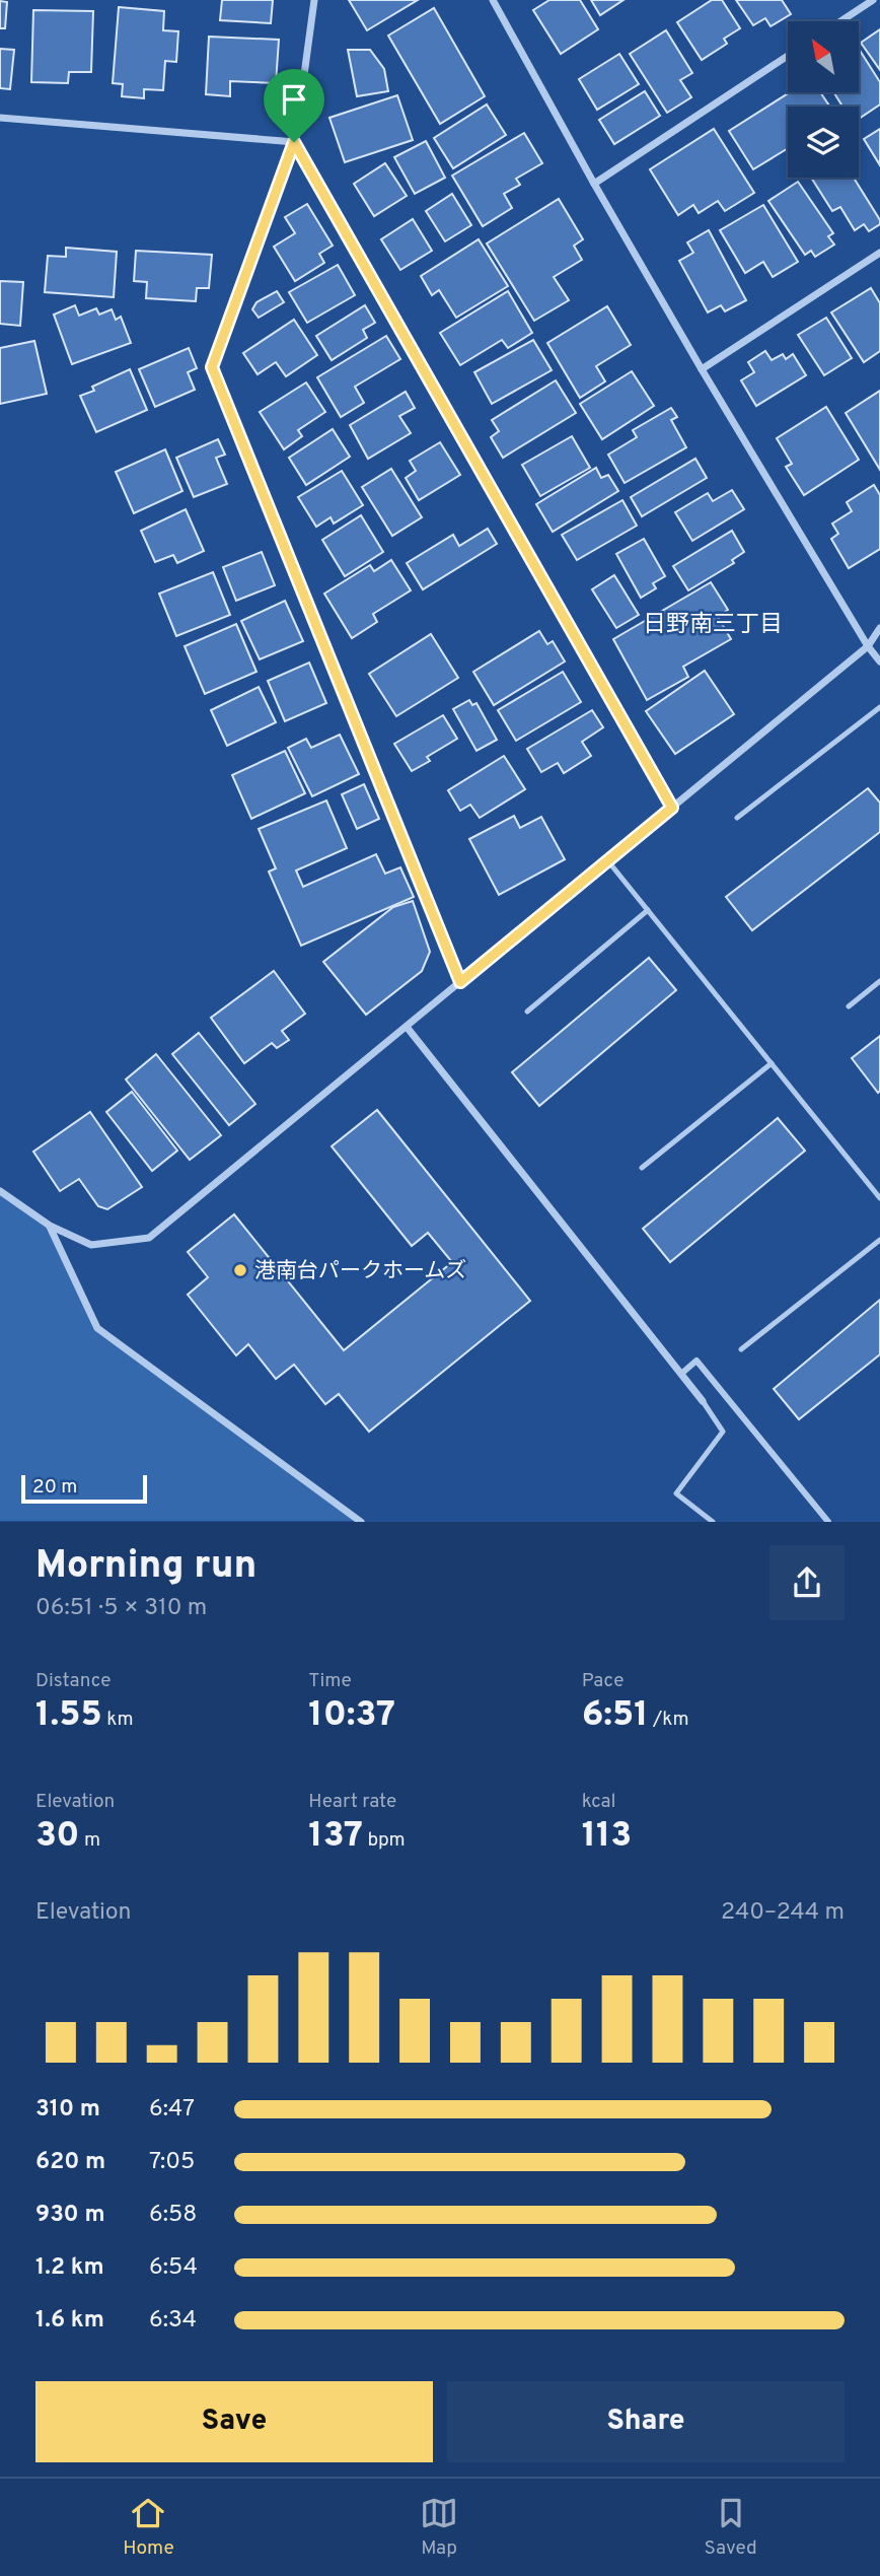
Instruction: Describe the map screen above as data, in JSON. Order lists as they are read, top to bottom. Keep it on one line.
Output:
{"districts":["日野南三丁目"],"places":["港南台パークホームズ"],"scale_bar":"20 m","north":"top left","page":{"scale":"20 m","heading":["Morning run","06:51 · 5 × 310 m"],"stats":[["Distance","1.55 km"],["Time","10:37"],["Pace","6:51 /km"],["Elevation","30 m"],["Heart rate","137 bpm"],["kcal","113"]],"chart":["Elevation","240–244 m"],"list":[{"name":"310 m","note":"6:47"},{"name":"620 m","note":"7:05"},{"name":"930 m","note":"6:58"},{"name":"1.2 km","note":"6:54"},{"name":"1.6 km","note":"6:34"}],"buttons":["Save","Share"],"tabs":["Home","Map","Saved"]}}
